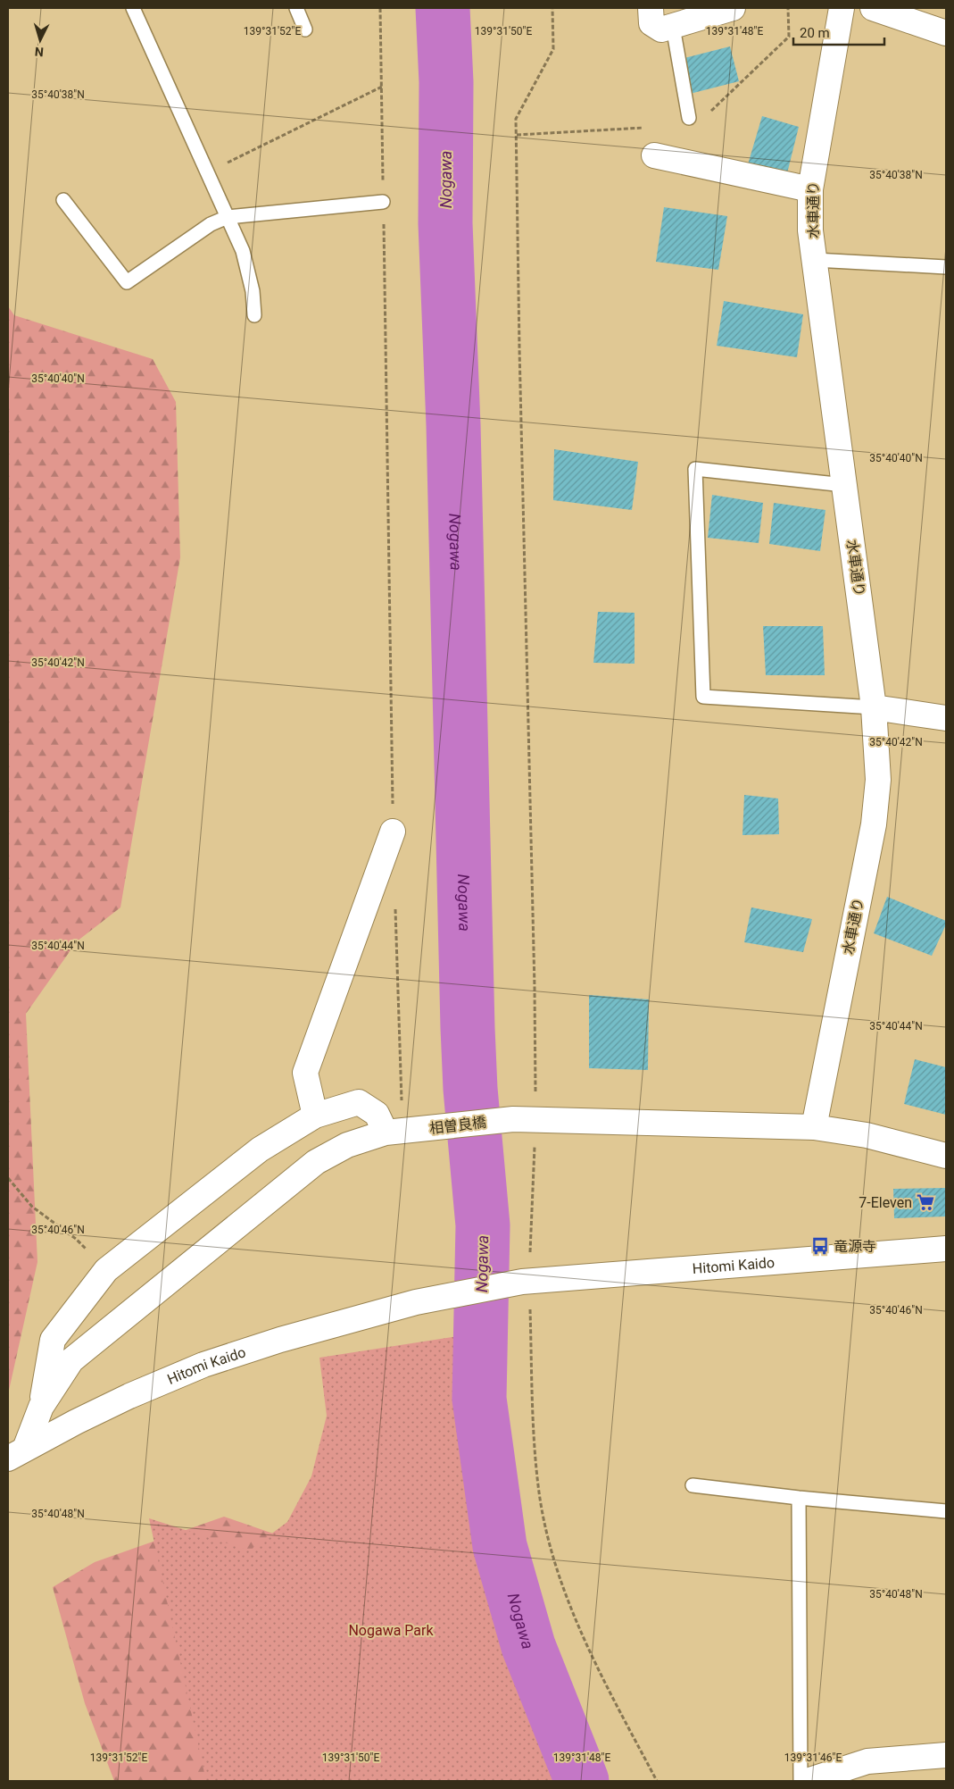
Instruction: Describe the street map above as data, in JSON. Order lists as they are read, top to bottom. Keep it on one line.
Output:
{"streets":{"street":["水車通り","相曽良橋","Hitomi Kaido"]},"crossings":[["水車通り","相曽良橋"]],"water":["Nogawa"],"parks":["Nogawa Park"],"places":{"supermarket":["7-Eleven"],"bus stop":["竜源寺"]},"scale_bar":"20 m","north":"bottom","coordinates":["139°31'52\"E","139°31'50\"E","139°31'48\"E","35°40'38\"N","35°40'40\"N","35°40'42\"N","35°40'44\"N","35°40'46\"N","35°40'48\"N","139°31'46\"E"]}
